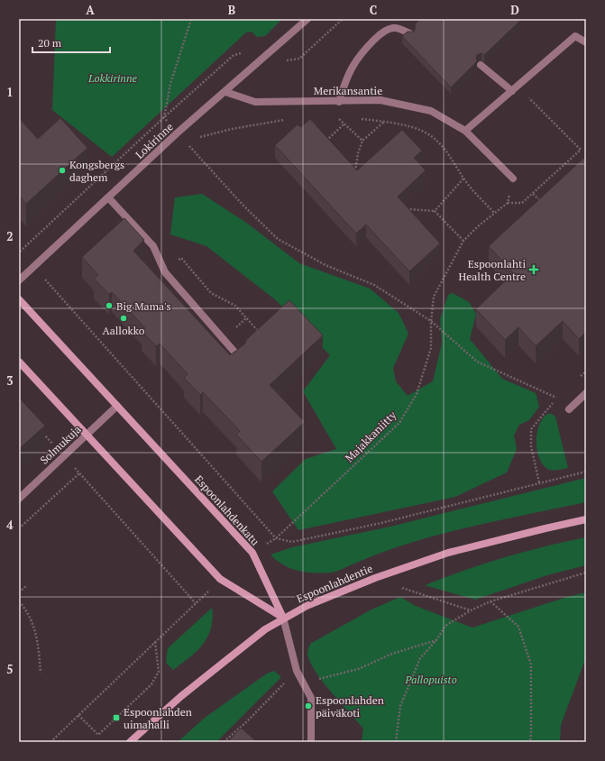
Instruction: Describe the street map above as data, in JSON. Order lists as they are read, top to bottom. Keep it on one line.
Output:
{"streets":{"main road":["Espoonlahdenkatu","Espoonlahdentie"],"street":["Merikansantie","Lokirinne","Solmukuja"],"path":["Majakkaniitty"]},"crossings":[["Merikansantie","Lokirinne"],["Majakkaniitty","Espoonlahdenkatu"],["Solmukuja","Espoonlahdenkatu"],["Espoonlahdenkatu","Espoonlahdentie"]],"parks":["Lokkirinne","Pallopuisto"],"places":{"other":["Kongsbergs daghem","Big Mama's","Aallokko","Espoonlahden päiväkoti"],"health":["Espoonlahti Health Centre"],"transit":["Espoonlahden uimahalli"]},"scale_bar":"20 m","grid":{"columns":["A","B","C","D"],"rows":["1","2","3","4","5"]}}
